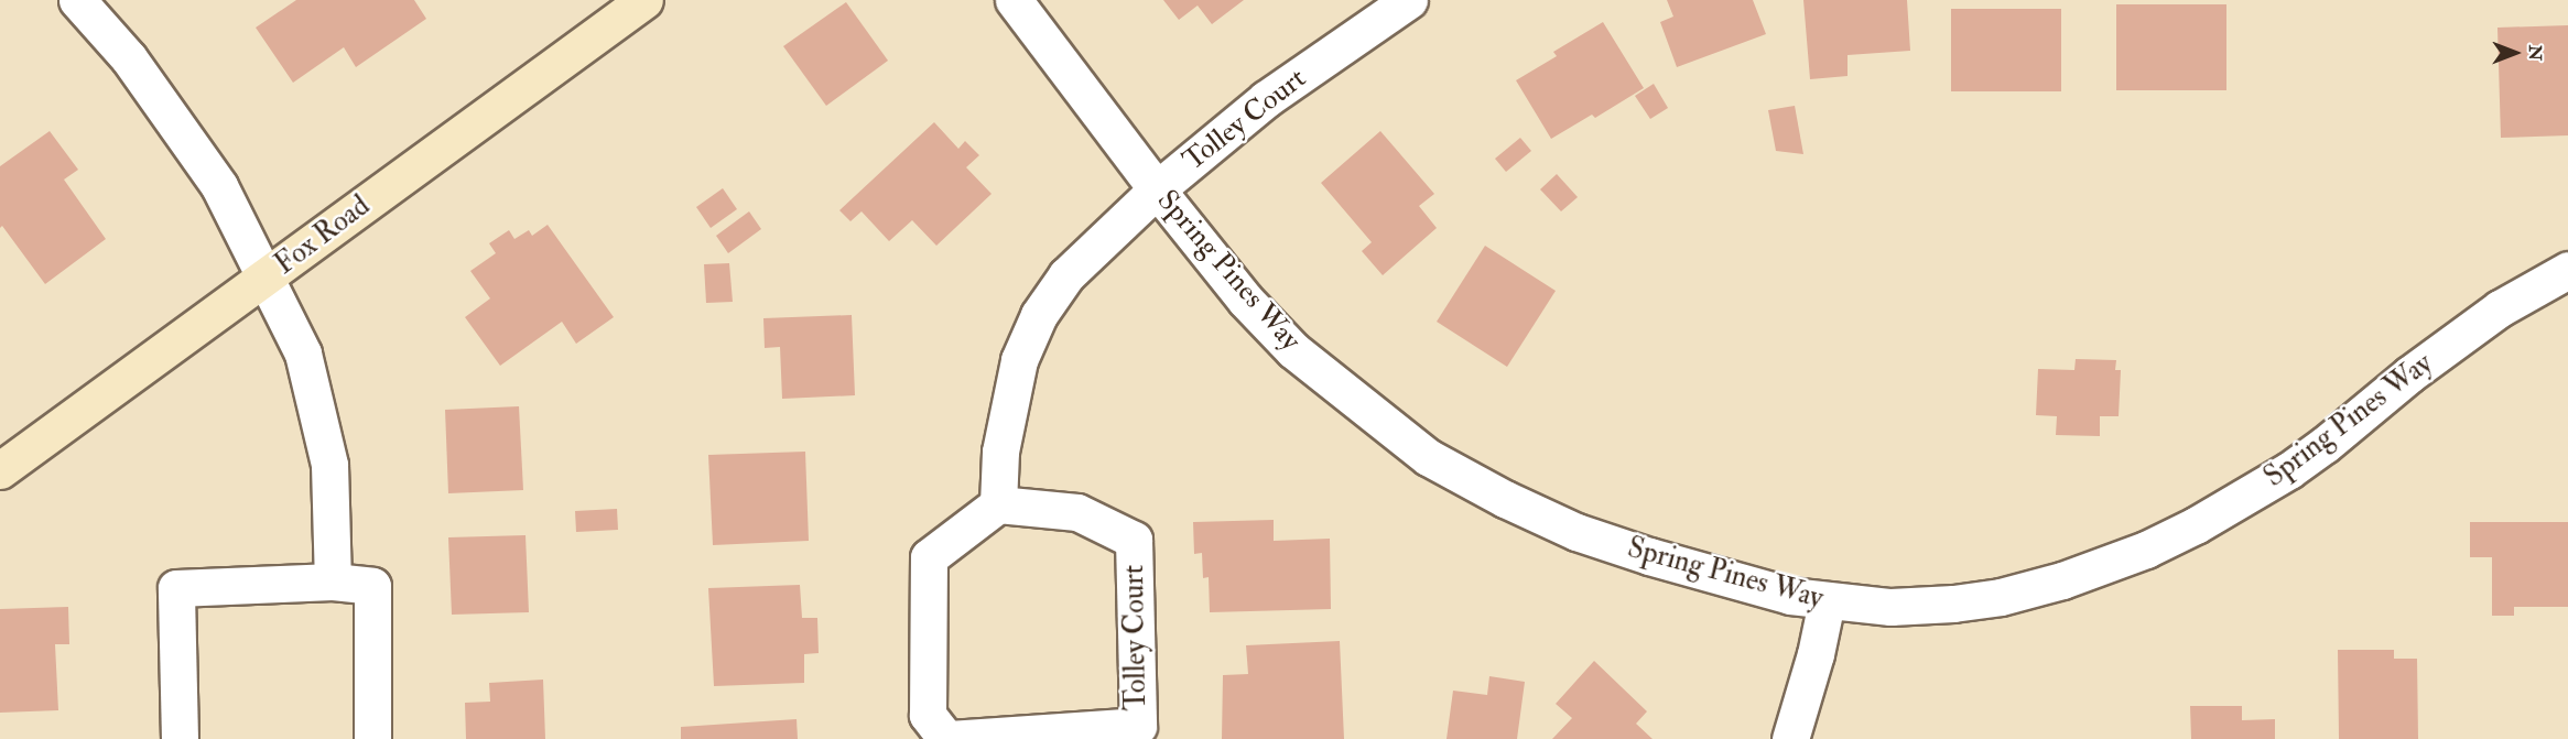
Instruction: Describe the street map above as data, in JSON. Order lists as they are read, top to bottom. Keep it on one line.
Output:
{"streets":{"street":["Tolley Court","Fox Road","Spring Pines Way"]},"crossings":[["Tolley Court","Spring Pines Way"]],"north":"right"}
